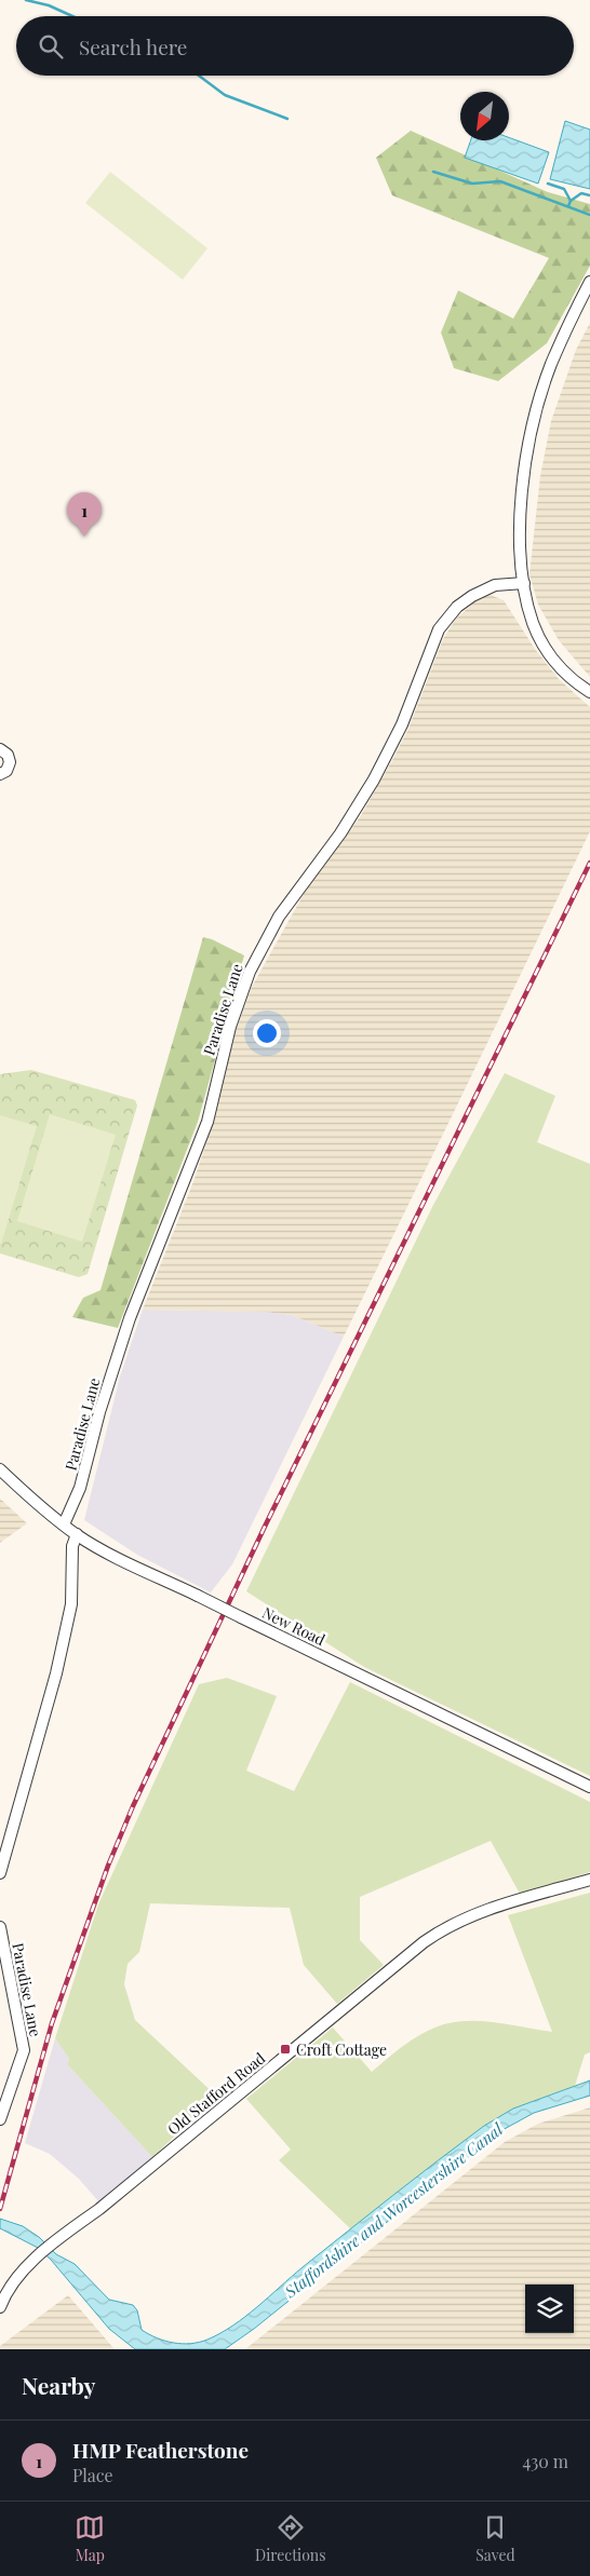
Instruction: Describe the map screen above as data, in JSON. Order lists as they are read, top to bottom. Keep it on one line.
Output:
{"streets":{"street":["Paradise Lane","New Road","Old Stafford Road"]},"crossings":[["Paradise Lane","New Road"]],"water":["Staffordshire and Worcestershire Canal"],"places":{"transit":["Croft Cottage"]},"north":"bottom left","page":{"search":"Search here","pins":"1","heading":"Nearby","list":[{"mark":"1","name":"HMP Featherstone","note":"Place","value":"430 m"}],"nav":["Map","Directions","Saved"]}}
